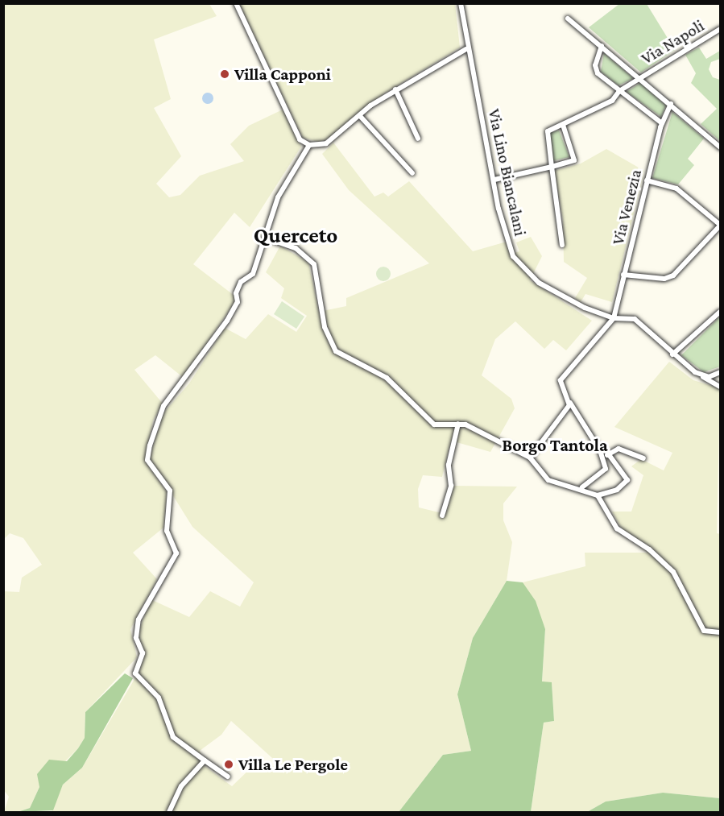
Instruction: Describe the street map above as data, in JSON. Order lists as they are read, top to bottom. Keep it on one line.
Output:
{"streets":{"street":["Via Napoli","Via Lino Biancalani","Via Venezia"]},"crossings":[["Via Lino Biancalani","Via Venezia"]],"districts":["Querceto","Borgo Tantola"],"places":["Villa Capponi","Villa Le Pergole"]}
